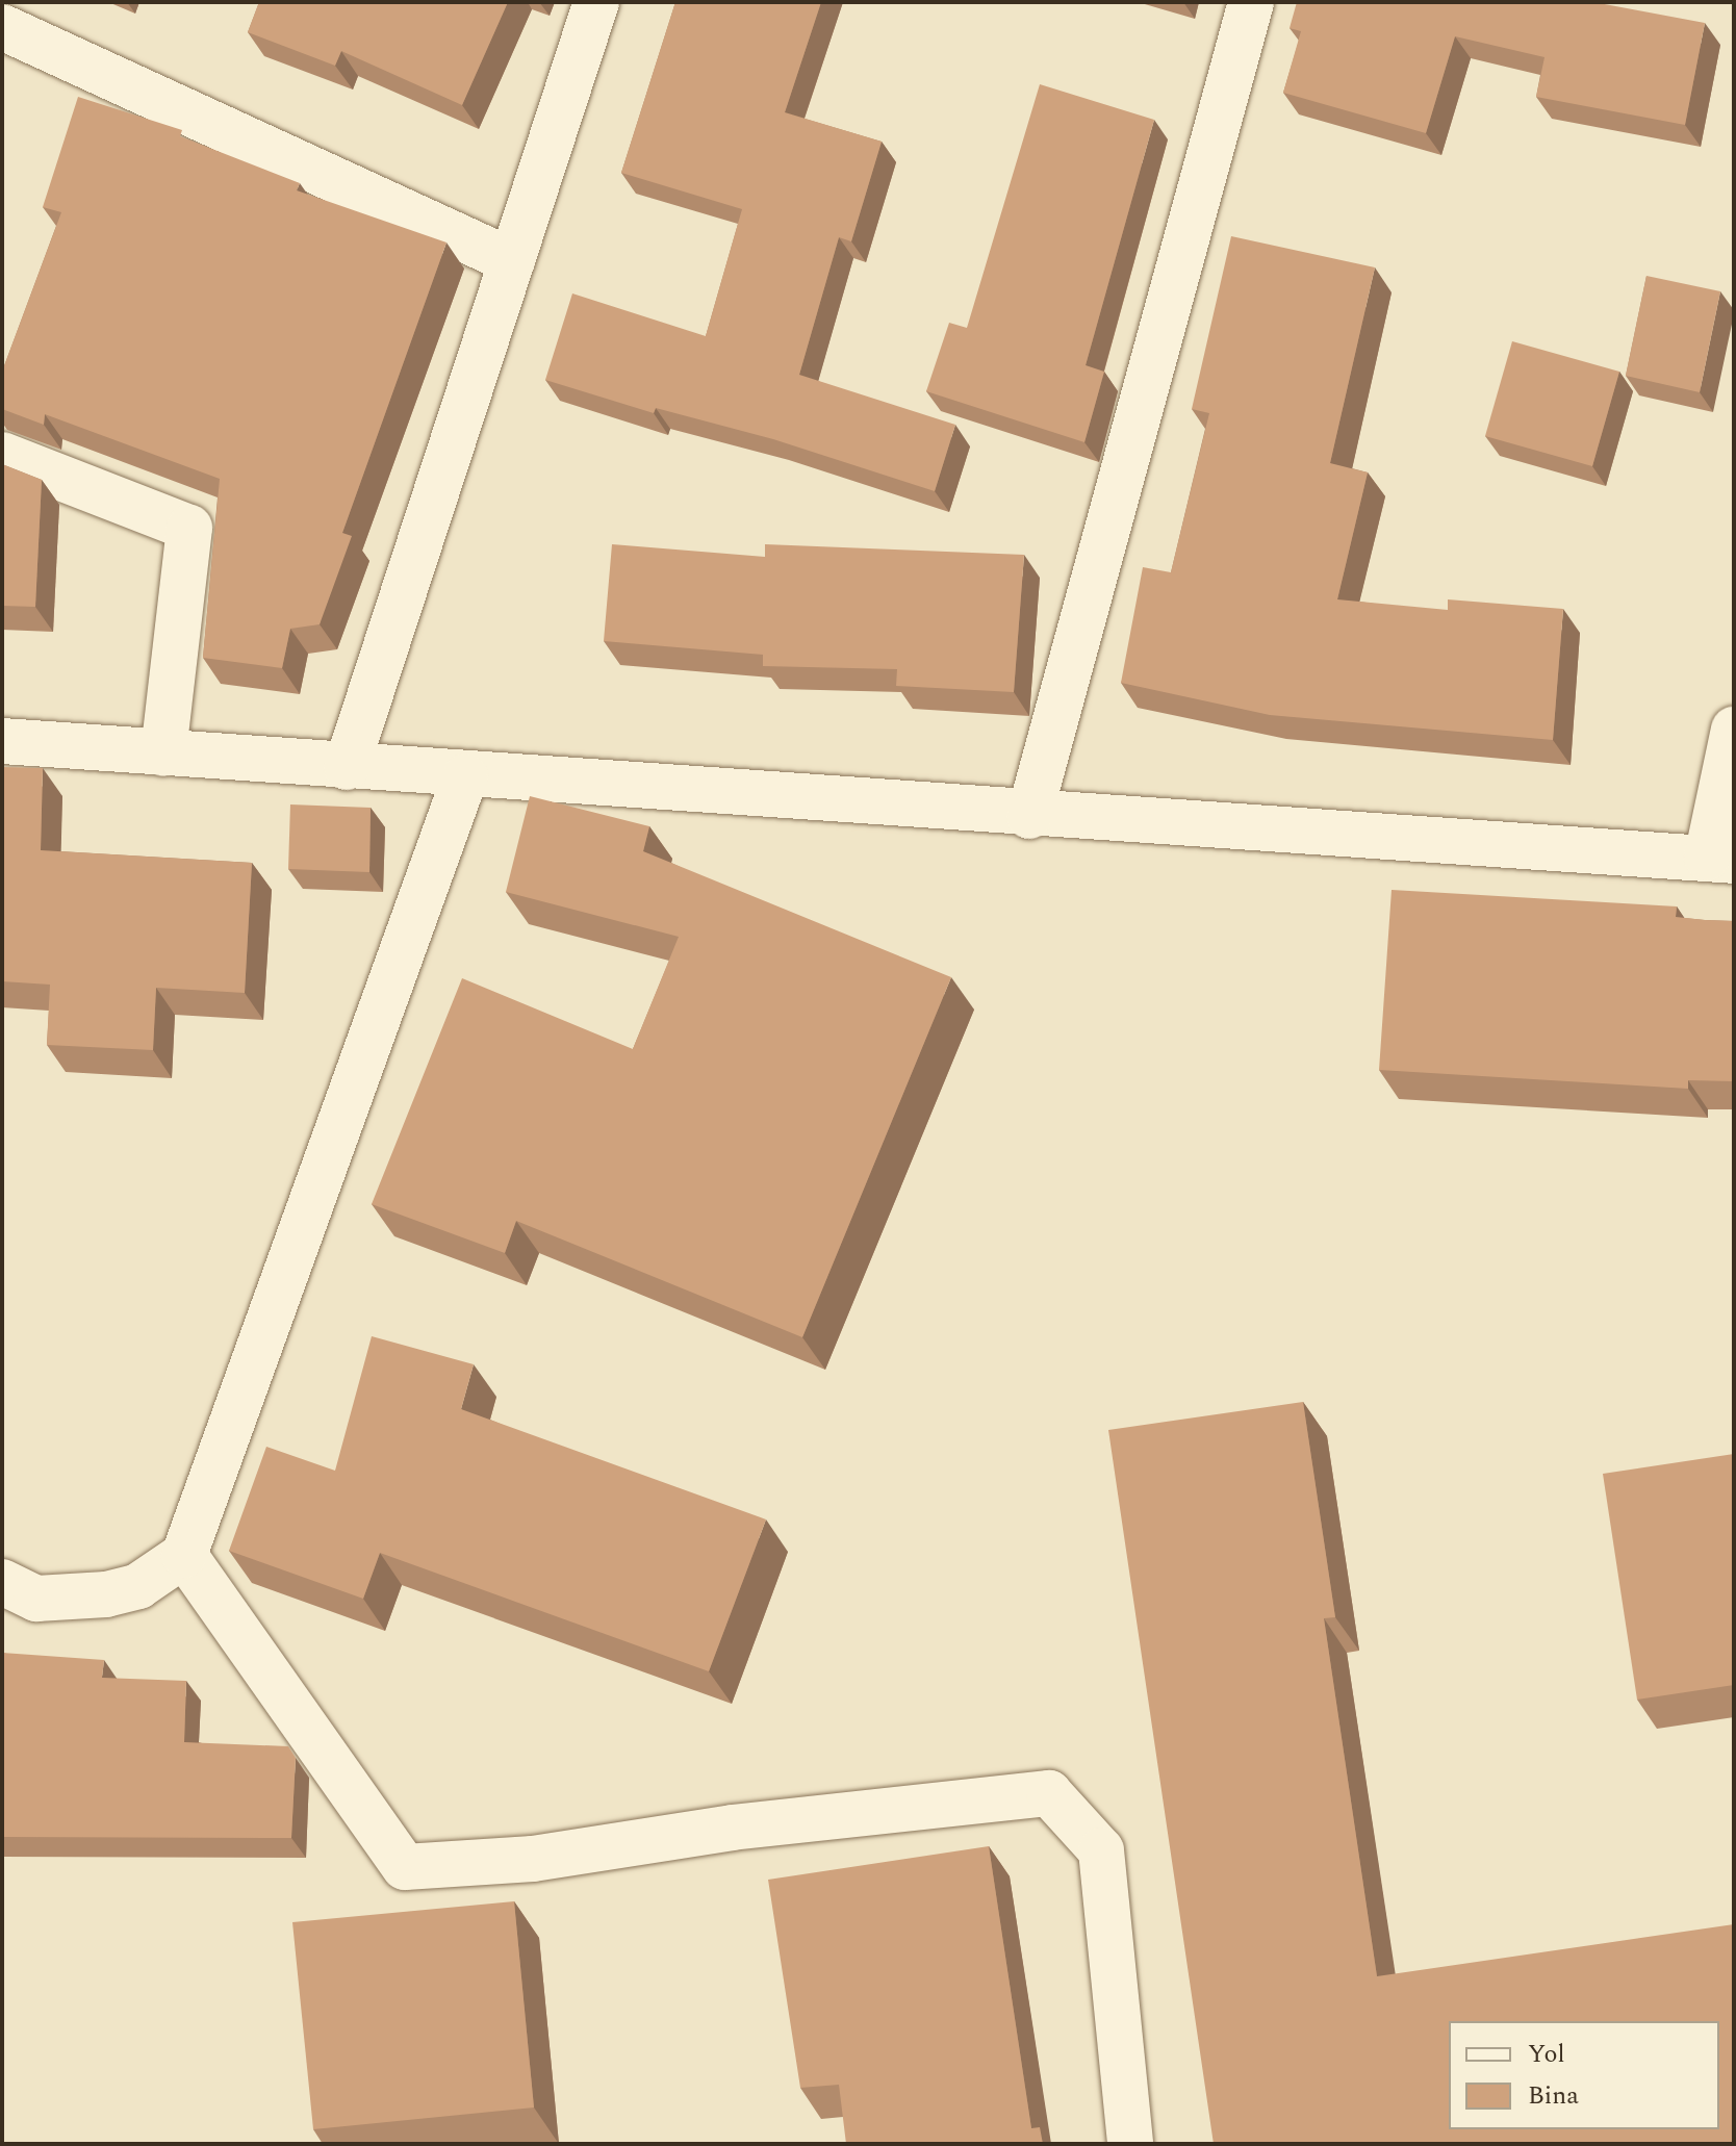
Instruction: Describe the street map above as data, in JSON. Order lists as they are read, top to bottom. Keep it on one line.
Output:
{"legend":["Yol","Bina"]}
